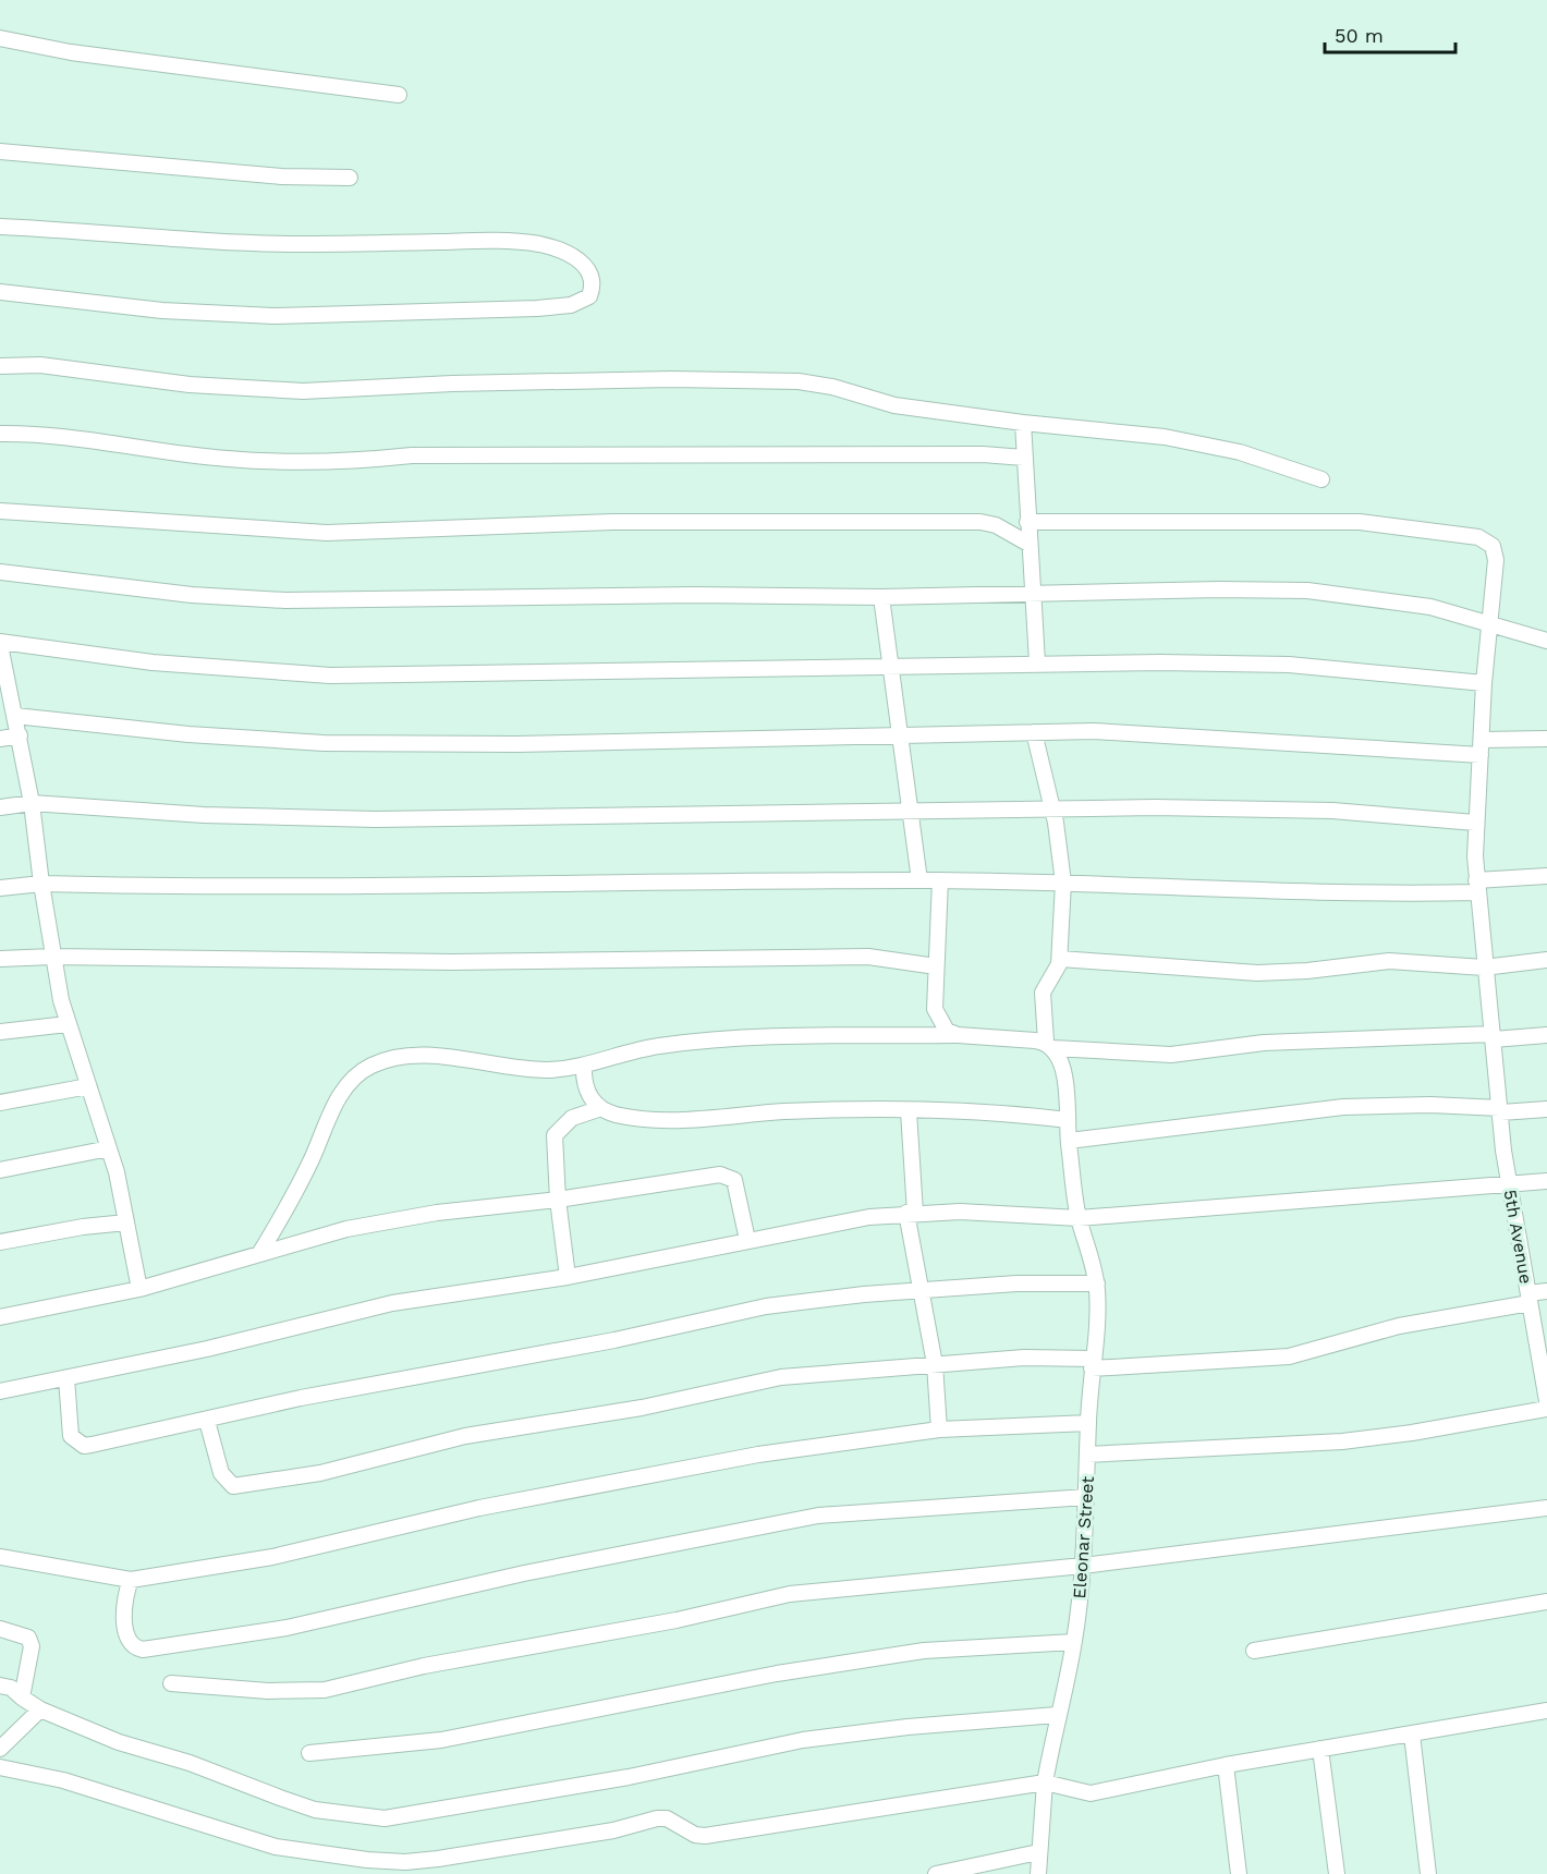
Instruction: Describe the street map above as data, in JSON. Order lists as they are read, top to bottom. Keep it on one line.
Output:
{"streets":{"street":["5th Avenue","Eleonar Street"]},"scale_bar":"50 m"}
